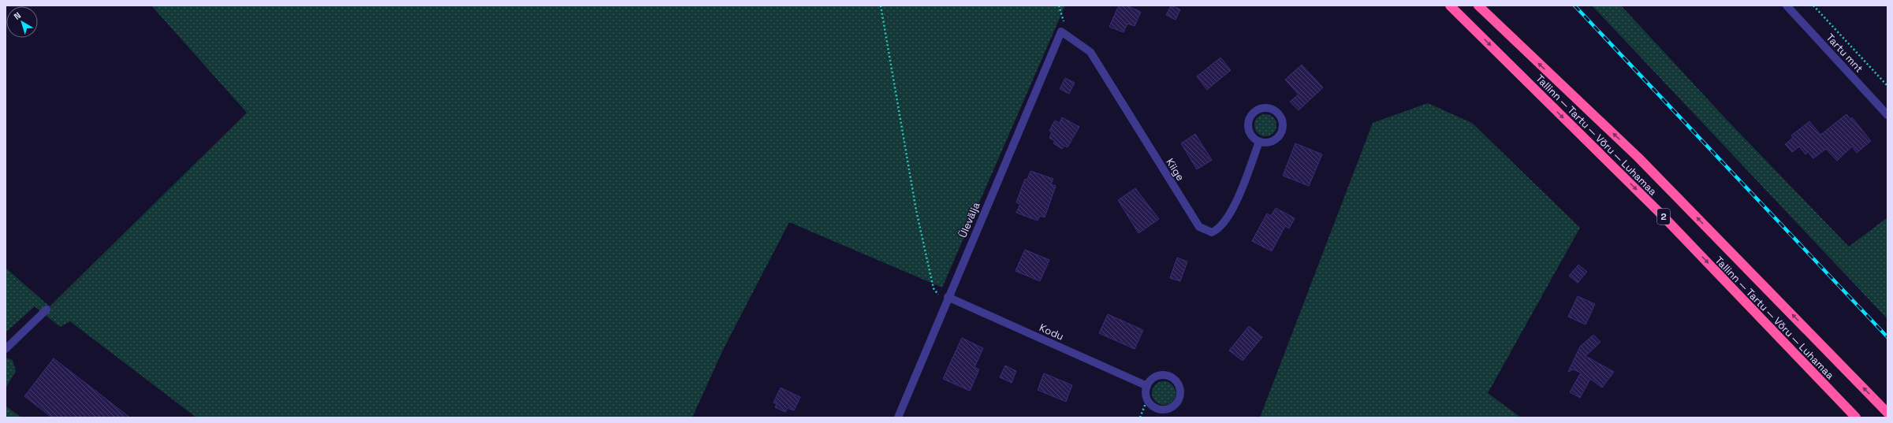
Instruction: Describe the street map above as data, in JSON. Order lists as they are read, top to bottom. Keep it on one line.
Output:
{"streets":{"highway":["Tallinn — Tartu — Võru — Luhamaa","2"],"street":["Tartu mnt","Kiige","Ülevälja","Kodu"]},"crossings":[["Kiige","Ülevälja"],["Ülevälja","Kodu"]],"north":"top left"}
